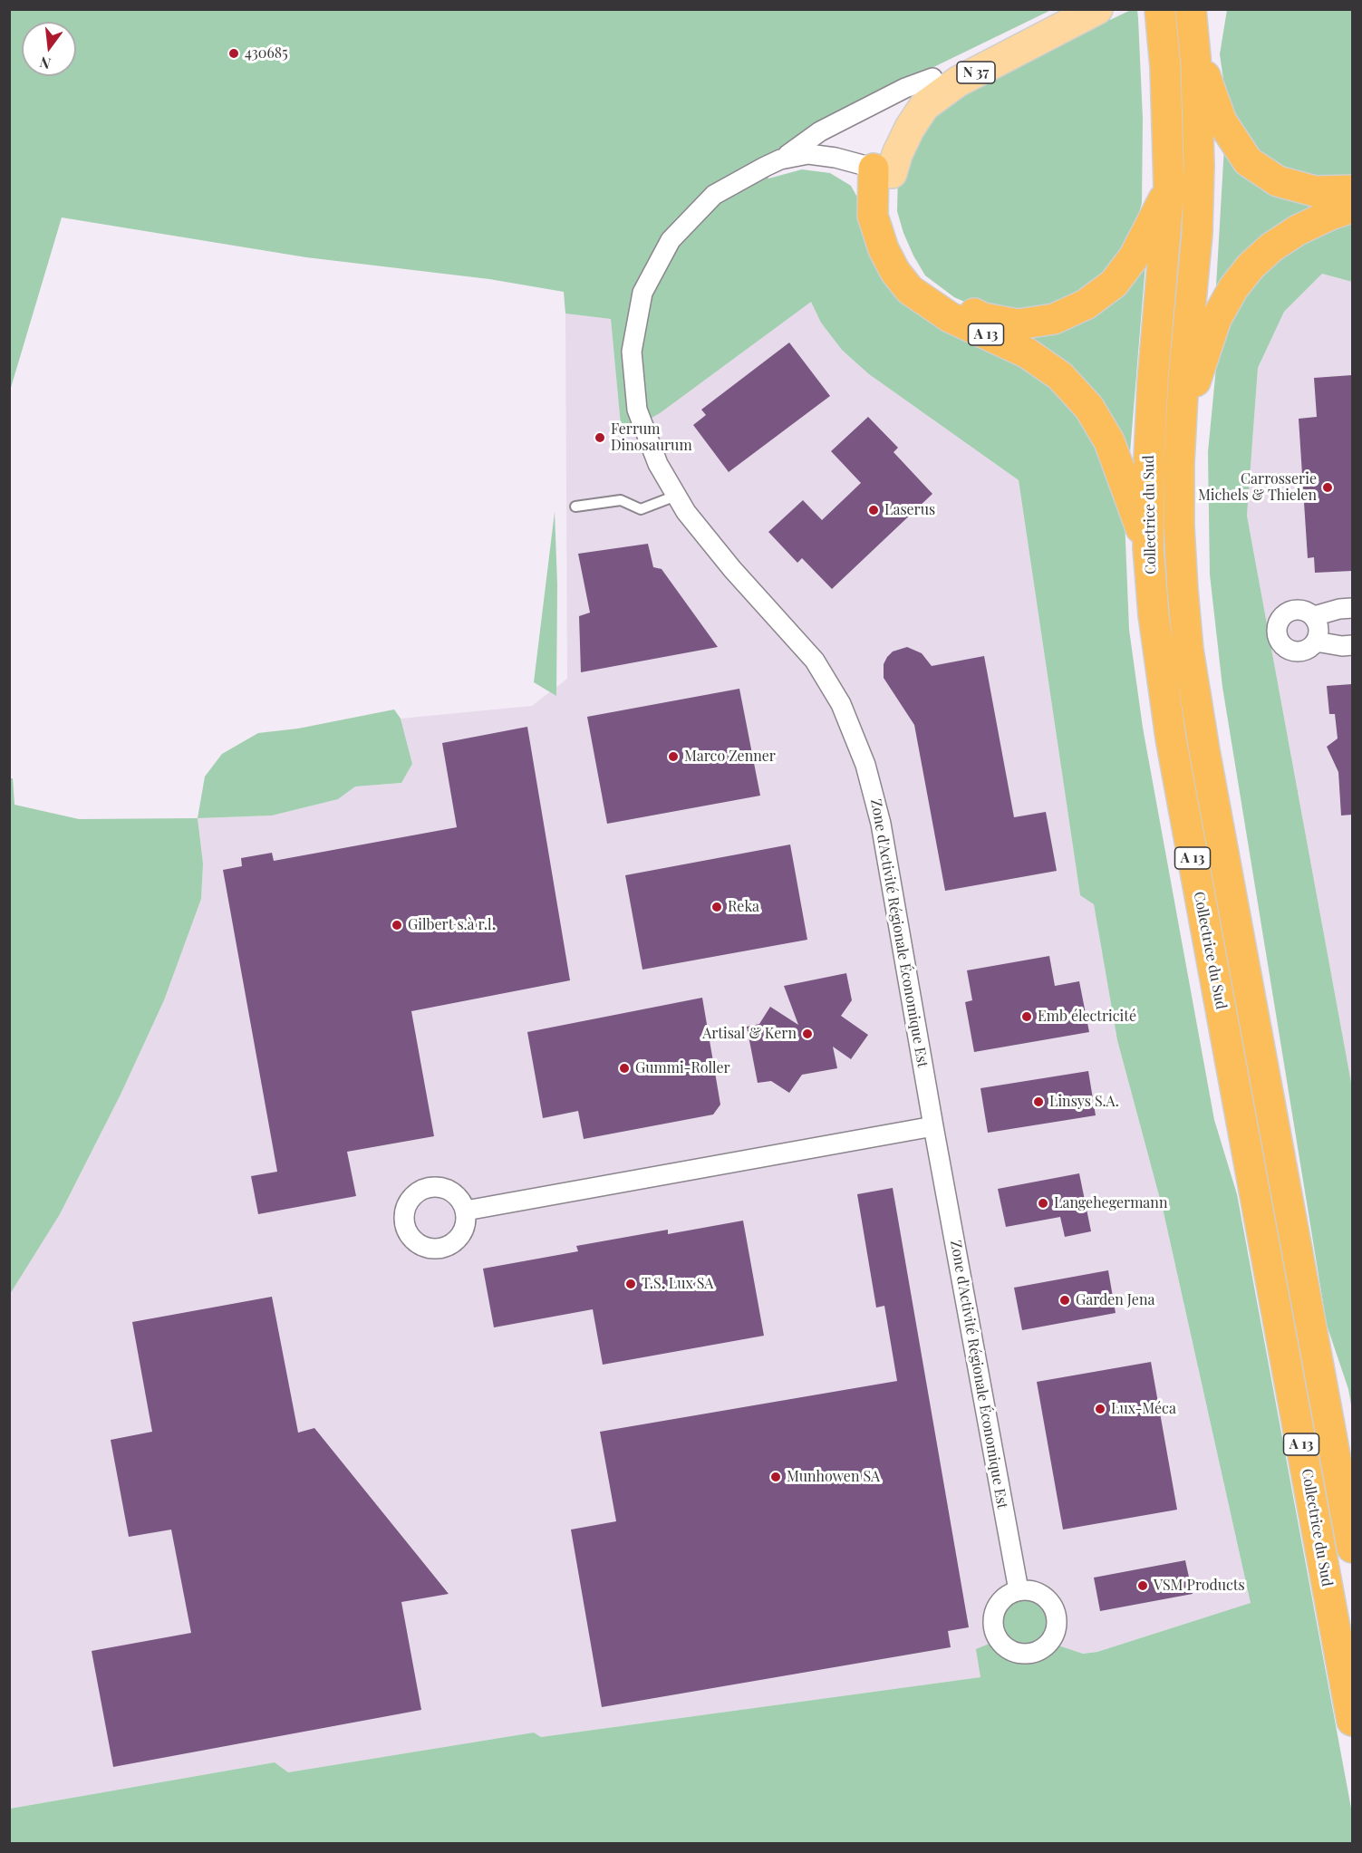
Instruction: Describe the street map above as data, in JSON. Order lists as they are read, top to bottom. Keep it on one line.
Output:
{"streets":{"highway":["A 13","Collectrice du Sud"],"main road":["N 37"],"street":["Zone d'Activité Régionale Économique Est"]},"crossings":[["N 37","A 13"],["N 37","Zone d'Activité Régionale Économique Est"],["A 13","Collectrice du Sud"],["A 13","Zone d'Activité Régionale Économique Est"]],"places":["430685","Ferrum Dinosaurum","Carrosserie Michels & Thielen","Laserus","Marco Zenner","Reka","Gilbert s.à r.l.","Emb électricité","Artisal & Kern","Gummi-Roller","Linsys S.A.","Langehegermann","T.S. Lux SA","Garden Jena","Lux-Méca","Munhowen SA","VSM Products"],"north":"bottom"}
